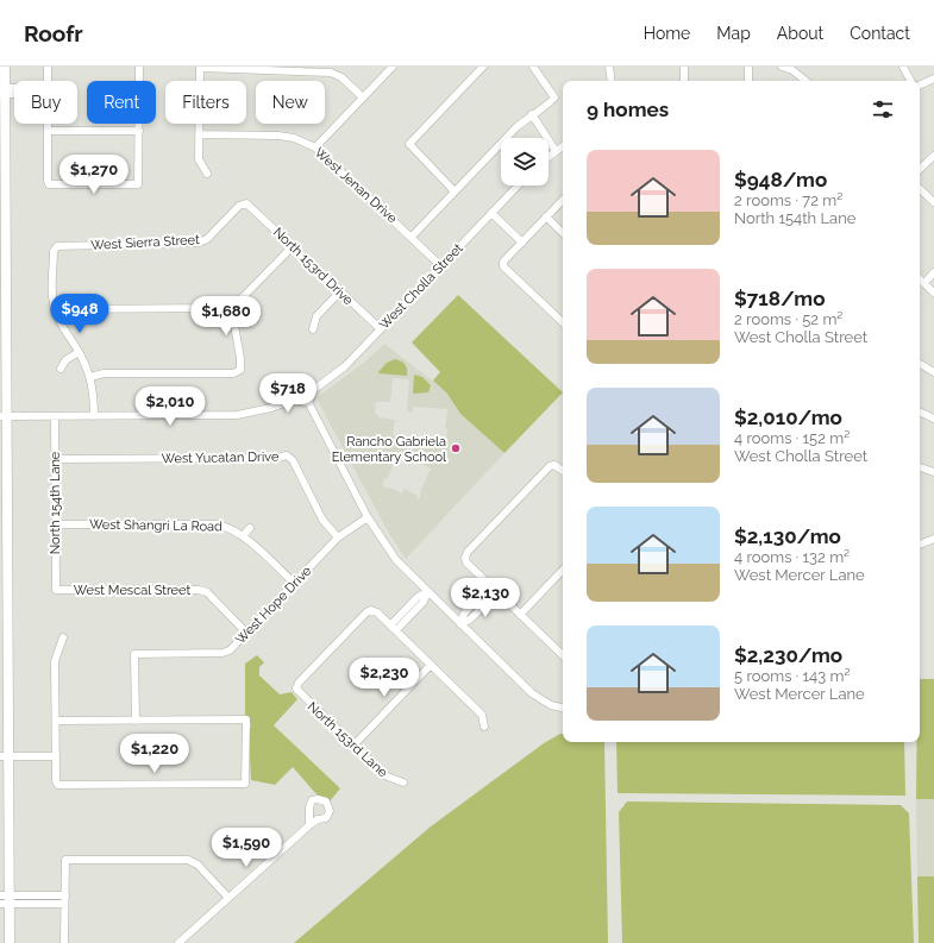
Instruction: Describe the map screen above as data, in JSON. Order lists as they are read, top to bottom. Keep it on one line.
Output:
{"streets":{"street":["West Jenan Drive","West Sierra Street","North 153rd Drive","West Cholla Street","West Yucatan Drive","North 154th Lane","West Shangri La Road","West Mescal Street","West Hope Drive","North 153rd Lane"]},"crossings":[["West Jenan Drive","West Cholla Street"],["West Sierra Street","North 153rd Drive"],["North 153rd Drive","West Cholla Street"],["West Yucatan Drive","North 154th Lane"],["West Yucatan Drive","West Hope Drive"],["North 154th Lane","West Shangri La Road"],["North 154th Lane","West Mescal Street"],["West Shangri La Road","West Hope Drive"],["West Mescal Street","West Hope Drive"]],"places":["Rancho Gabriela Elementary School"],"page":{"header":"Roofr","nav":["Home","Map","About","Contact"],"chip":["Buy","Rent","Filters","New"],"heading":"9 homes","list":[{"name":"$948/mo","note":"2 rooms · 72 m² · North 154th Lane"},{"name":"$718/mo","note":"2 rooms · 52 m² · West Cholla Street"},{"name":"$2,010/mo","note":"4 rooms · 152 m² · West Cholla Street"},{"name":"$2,130/mo","note":"4 rooms · 132 m² · West Mercer Lane"},{"name":"$2,230/mo","note":"5 rooms · 143 m² · West Mercer Lane"}],"price":["$1,270","$948","$1,680","$718","$2,010","$2,130","$2,230","$1,220","$1,590"]}}
